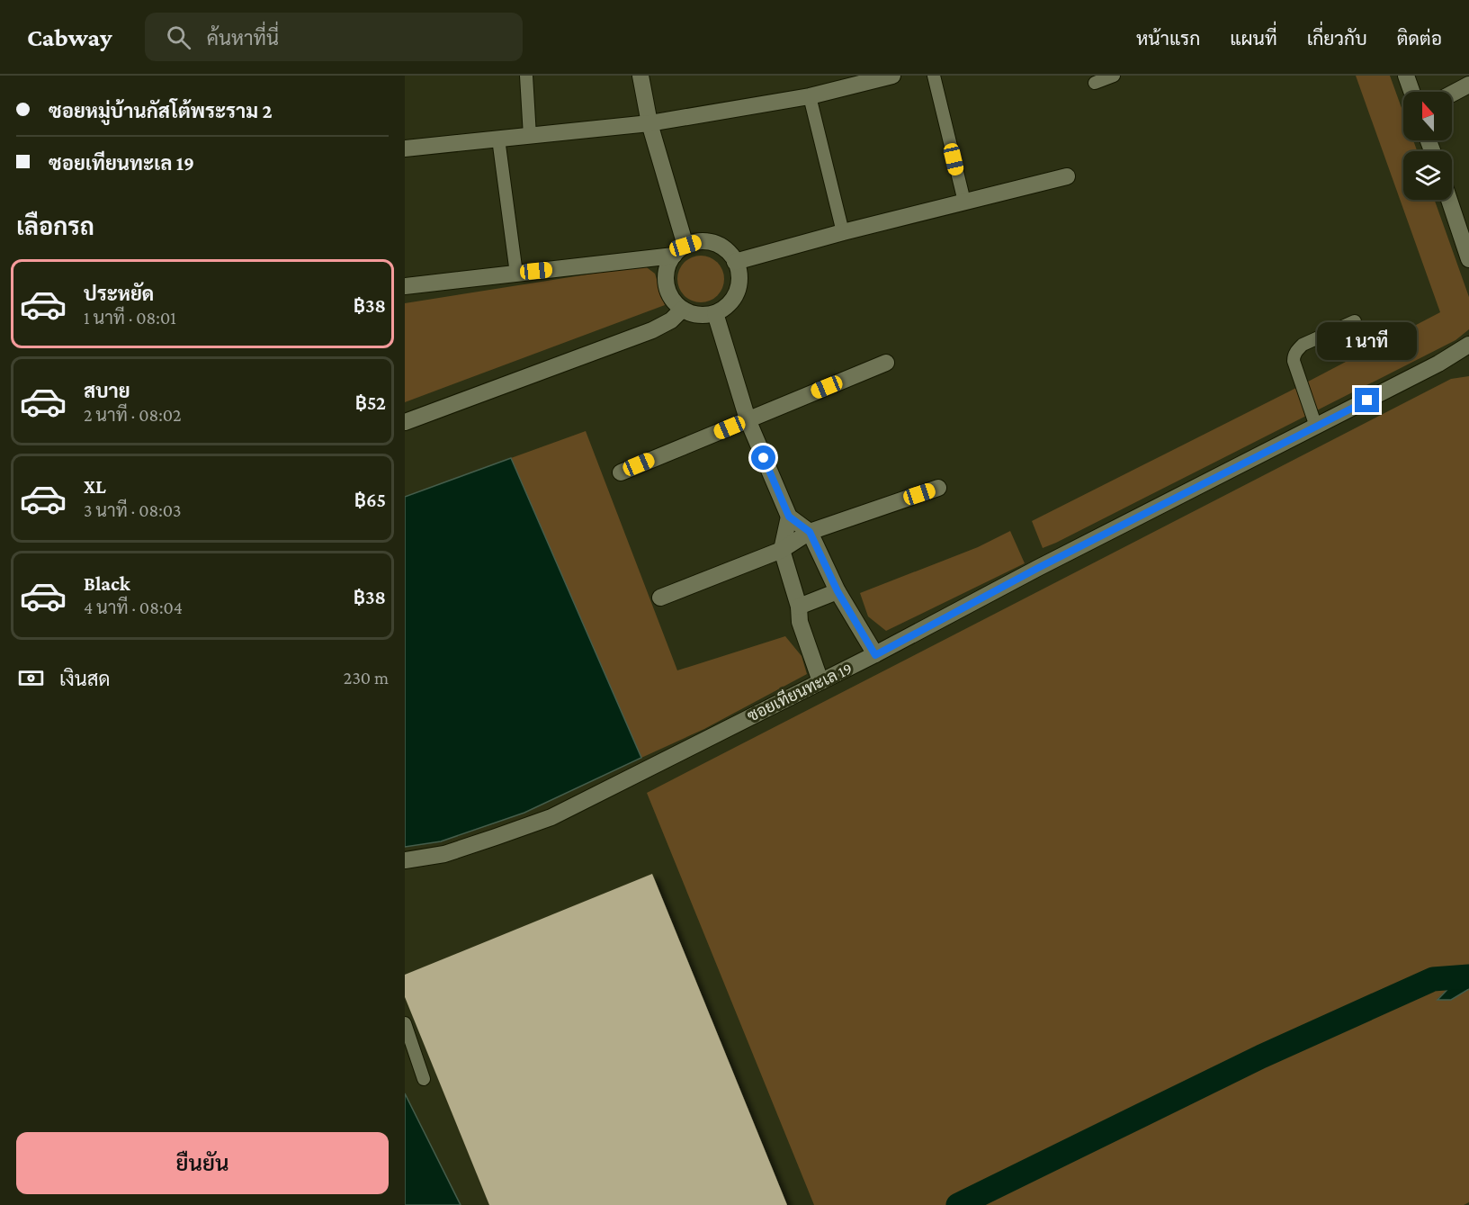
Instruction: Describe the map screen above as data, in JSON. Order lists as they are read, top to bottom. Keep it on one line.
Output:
{"streets":{"street":["ซอยเทียนทะเล 19"]},"north":"top","page":{"header":"Cabway","search":"ค้นหาที่นี่","nav":["หน้าแรก","แผนที่","เกี่ยวกับ","ติดต่อ"],"banner":["ซอยหมู่บ้านกัสโต้พระราม 2","ซอยเทียนทะเล 19"],"heading":"เลือกรถ","list":[{"name":"ประหยัด","note":"1 นาที · 08:01","value":"฿38"},{"name":"สบาย","note":"2 นาที · 08:02","value":"฿52"},{"name":"XL","note":"3 นาที · 08:03","value":"฿65"},{"name":"Black","note":"4 นาที · 08:04","value":"฿38"}],"bubble":"1 นาที","pay":["เงินสด","230 m"],"buttons":"ยืนยัน"}}
